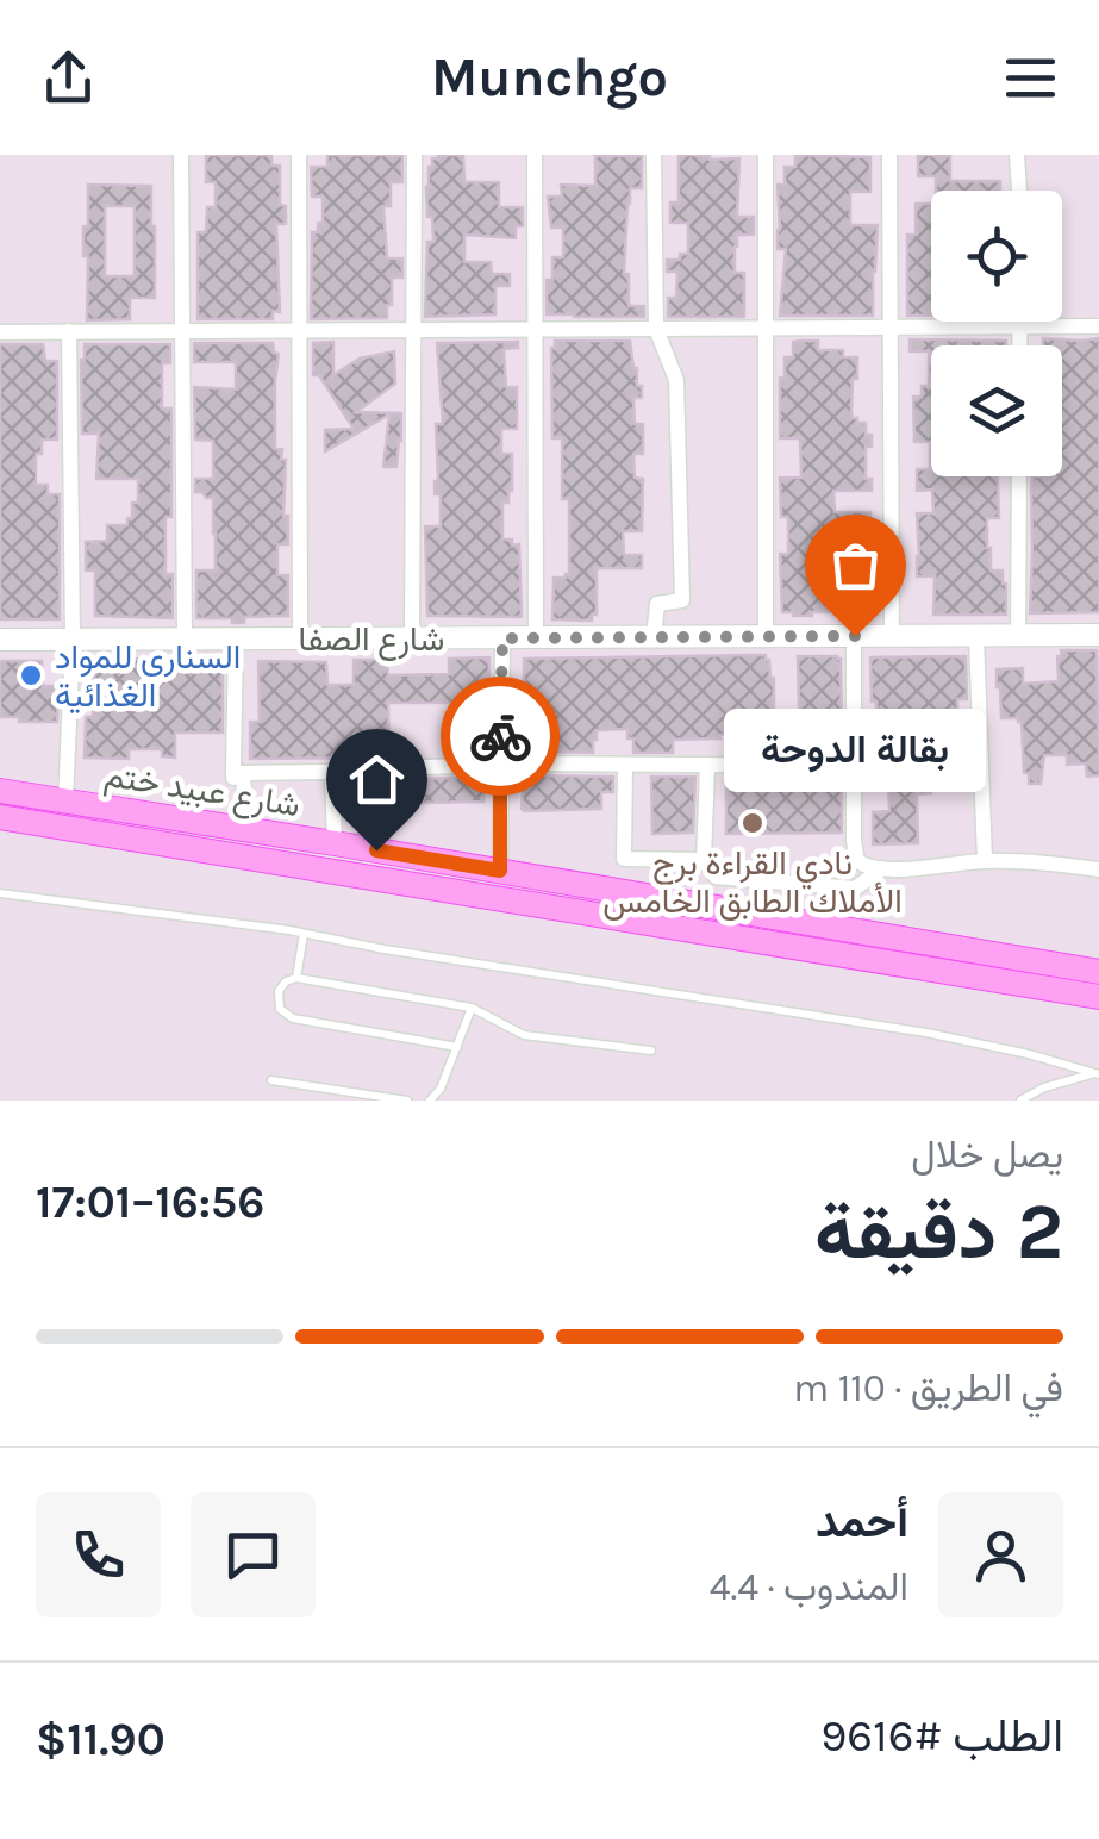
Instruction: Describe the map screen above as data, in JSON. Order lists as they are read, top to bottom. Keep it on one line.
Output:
{"streets":{"main road":["شارع عبيد ختم"],"street":["شارع الصفا"]},"places":["بقالة الدوحة","السناري للمواد الغذائية","نادي القراءة برج الأملاك الطابق الخامس"],"page":{"header":"Munchgo","bubble":"بقالة الدوحة","heading":["2 دقيقة","يصل خلال","16:56–17:01"],"panel":["أحمد","المندوب · 4.4","الطلب #9616","$11.90"],"bar":"في الطريق · 110 m"}}
